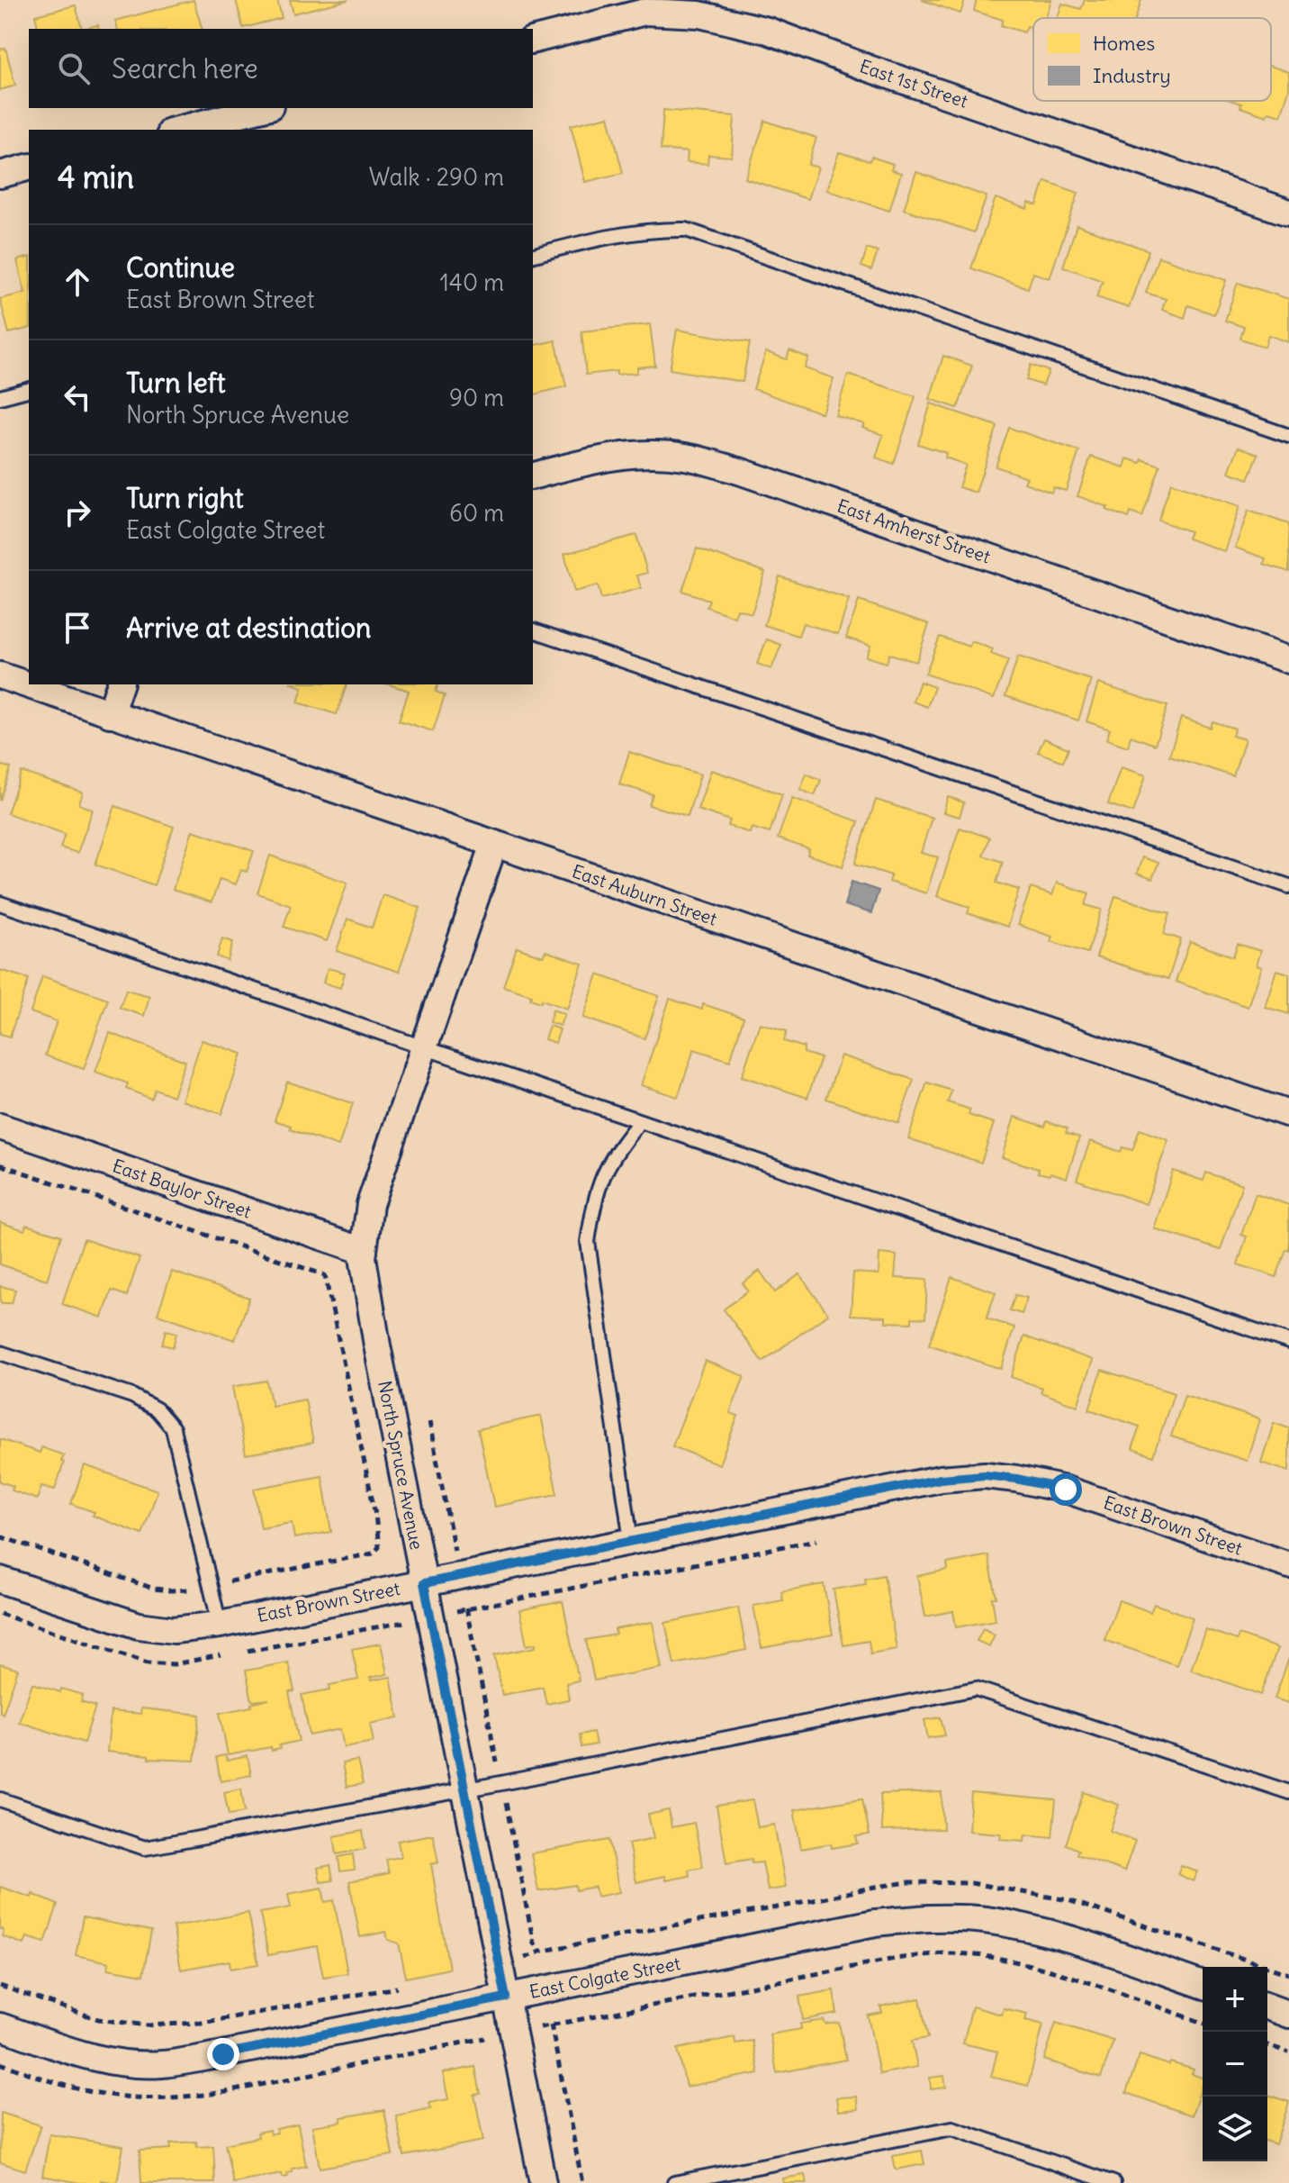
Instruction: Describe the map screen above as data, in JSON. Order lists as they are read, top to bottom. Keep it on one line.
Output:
{"streets":{"street":["East 1st Street","East Amherst Street","East Auburn Street","East Baylor Street","North Spruce Avenue","East Brown Street","East Colgate Street"]},"crossings":[["East Auburn Street","North Spruce Avenue"],["East Baylor Street","North Spruce Avenue"],["North Spruce Avenue","East Brown Street"],["North Spruce Avenue","East Colgate Street"]],"legend":["Homes","Industry"],"page":{"search":"Search here","heading":["4 min","Walk · 290 m"],"list":[["Continue","East Brown Street","140 m"],["Turn left","North Spruce Avenue","90 m"],["Turn right","East Colgate Street","60 m"],"Arrive at destination"],"map_buttons":["+","−"]}}
